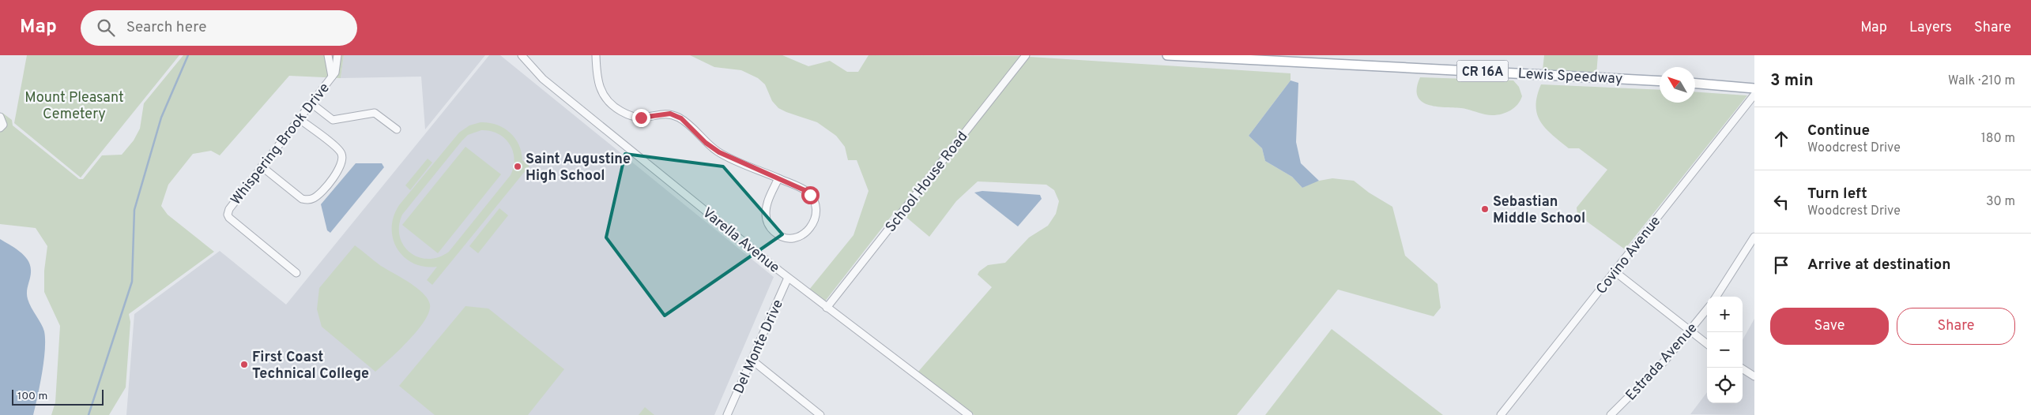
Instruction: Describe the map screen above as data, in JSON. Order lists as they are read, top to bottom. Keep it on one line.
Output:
{"streets":{"main road":["CR 16A","Lewis Speedway"],"street":["Whispering Brook Drive","School House Road","Varella Avenue","Covino Avenue","Del Monte Drive","Estrada Avenue"]},"crossings":[["School House Road","Varella Avenue"],["Varella Avenue","Del Monte Drive"]],"parks":["Mount Pleasant Cemetery"],"places":["Saint Augustine High School","Sebastian Middle School","First Coast Technical College"],"scale_bar":"100 m","north":"top left","page":{"header":"Map","search":"Search here","nav":["Map","Layers","Share"],"heading":["3 min","Walk · 210 m"],"list":[["Continue","Woodcrest Drive","180 m"],["Turn left","Woodcrest Drive","30 m"],"Arrive at destination"],"buttons":["Save","Share"],"map_buttons":["+","−"],"scale":"100 m"}}
